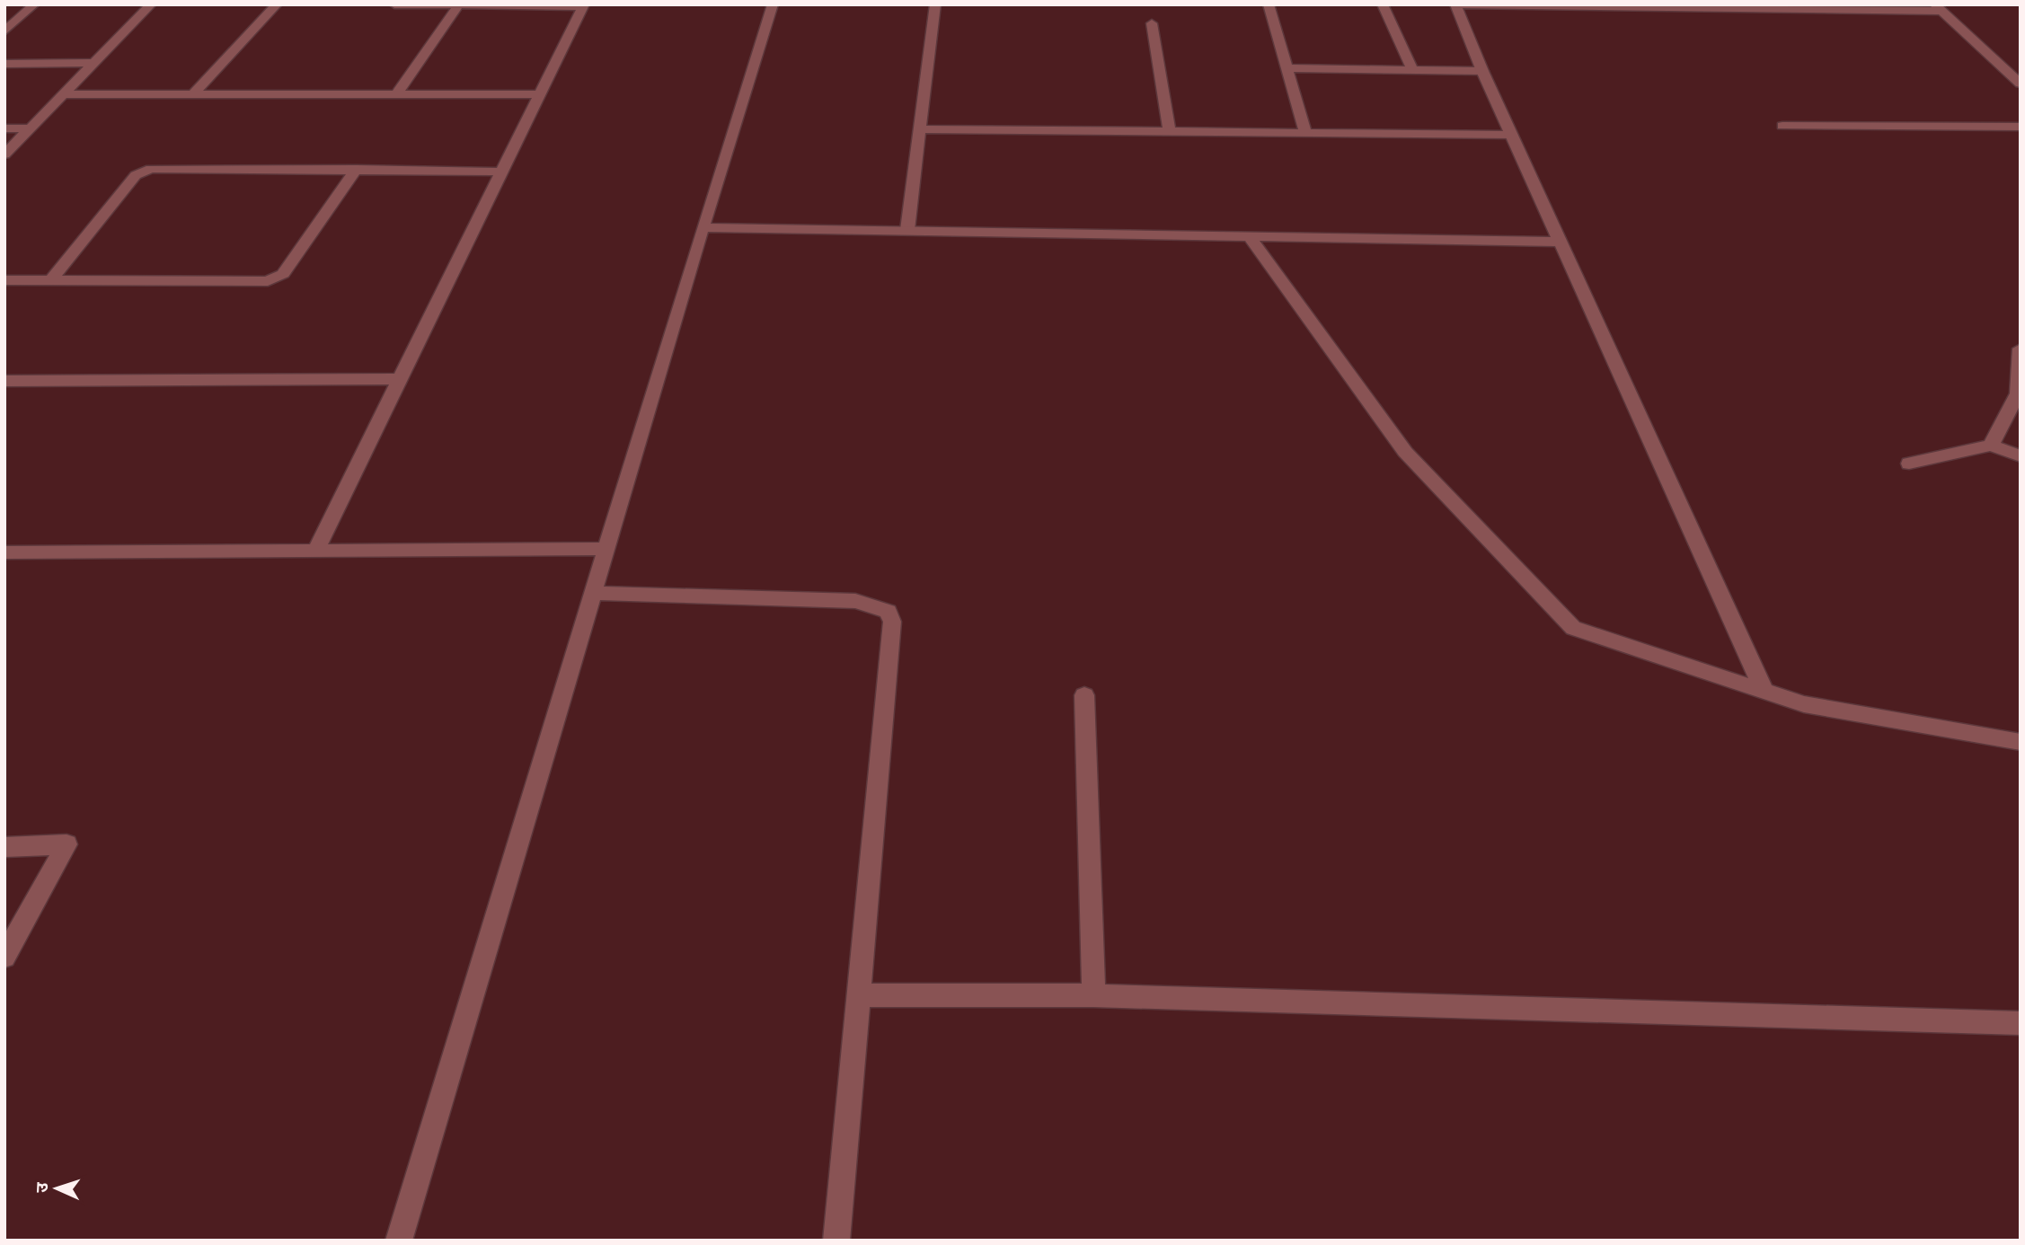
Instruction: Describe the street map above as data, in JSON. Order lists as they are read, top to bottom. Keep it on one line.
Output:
{"north":"left"}
